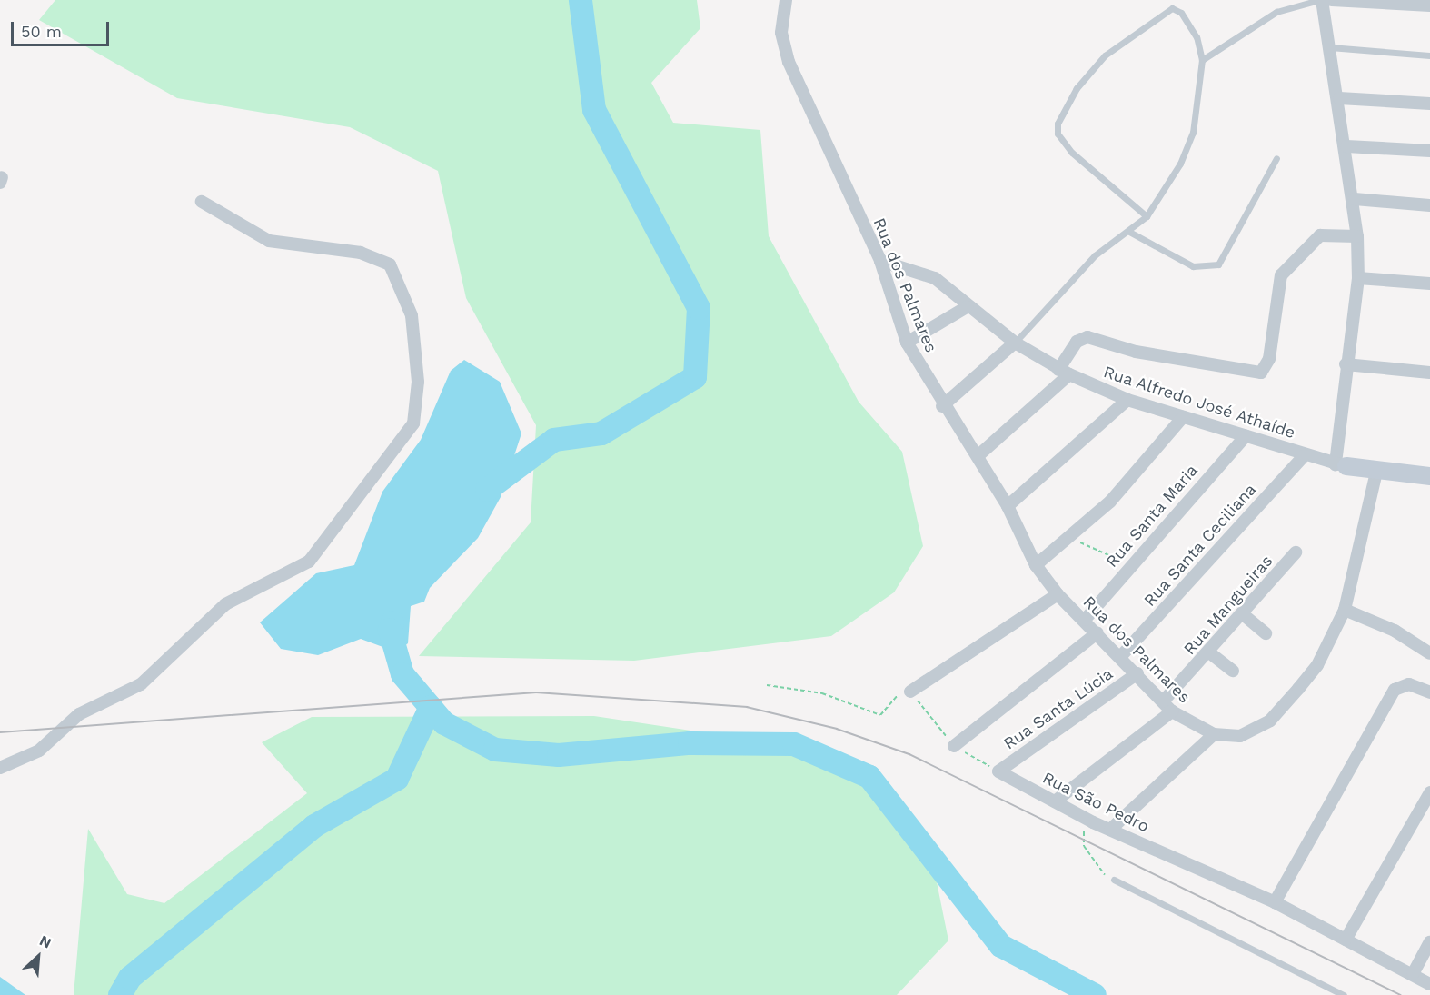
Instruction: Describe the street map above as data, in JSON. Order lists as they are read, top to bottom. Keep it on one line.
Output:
{"streets":{"street":["Rua dos Palmares","Rua Alfredo José Athaíde","Rua Santa Maria","Rua Santa Ceciliana","Rua Mangueiras","Rua Santa Lúcia","Rua São Pedro"]},"crossings":[["Rua dos Palmares","Rua Alfredo José Athaíde"],["Rua dos Palmares","Rua Santa Maria"],["Rua dos Palmares","Rua Santa Ceciliana"],["Rua dos Palmares","Rua Mangueiras"],["Rua dos Palmares","Rua Santa Lúcia"],["Rua Alfredo José Athaíde","Rua Santa Maria"],["Rua Alfredo José Athaíde","Rua Santa Ceciliana"],["Rua Santa Lúcia","Rua São Pedro"]],"scale_bar":"50 m","north":"top right"}
